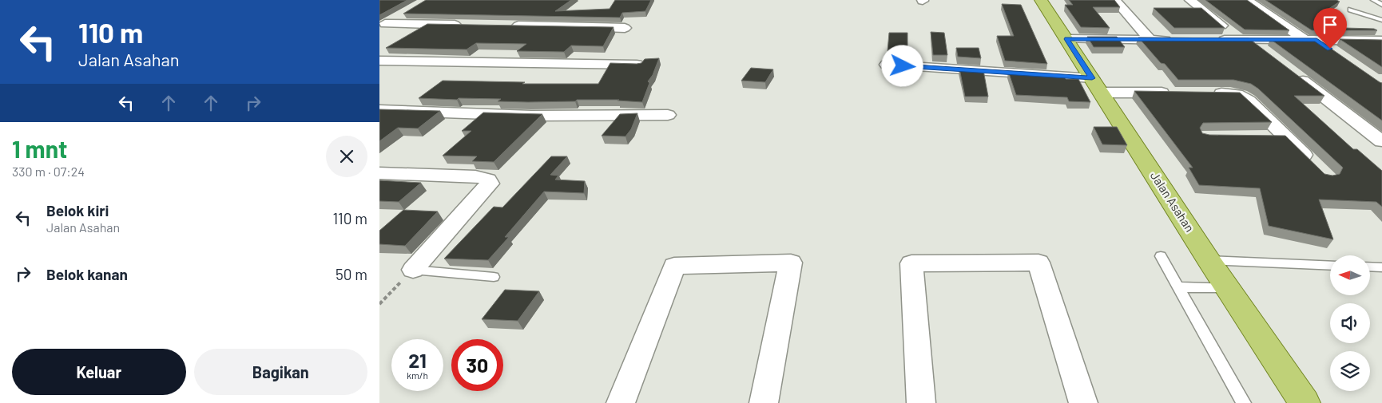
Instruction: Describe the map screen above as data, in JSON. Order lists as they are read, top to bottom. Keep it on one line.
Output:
{"streets":{"main road":["Jalan Asahan"]},"north":"left","page":{"turn":["110 m","Jalan Asahan"],"heading":["1 mnt","330 m · 07:24"],"list":[{"name":"Belok kiri","note":"Jalan Asahan","value":"110 m"},{"name":"Belok kanan","value":"50 m"}],"speed":"21 km/h","limit":"30","buttons":["Keluar","Bagikan"]}}
